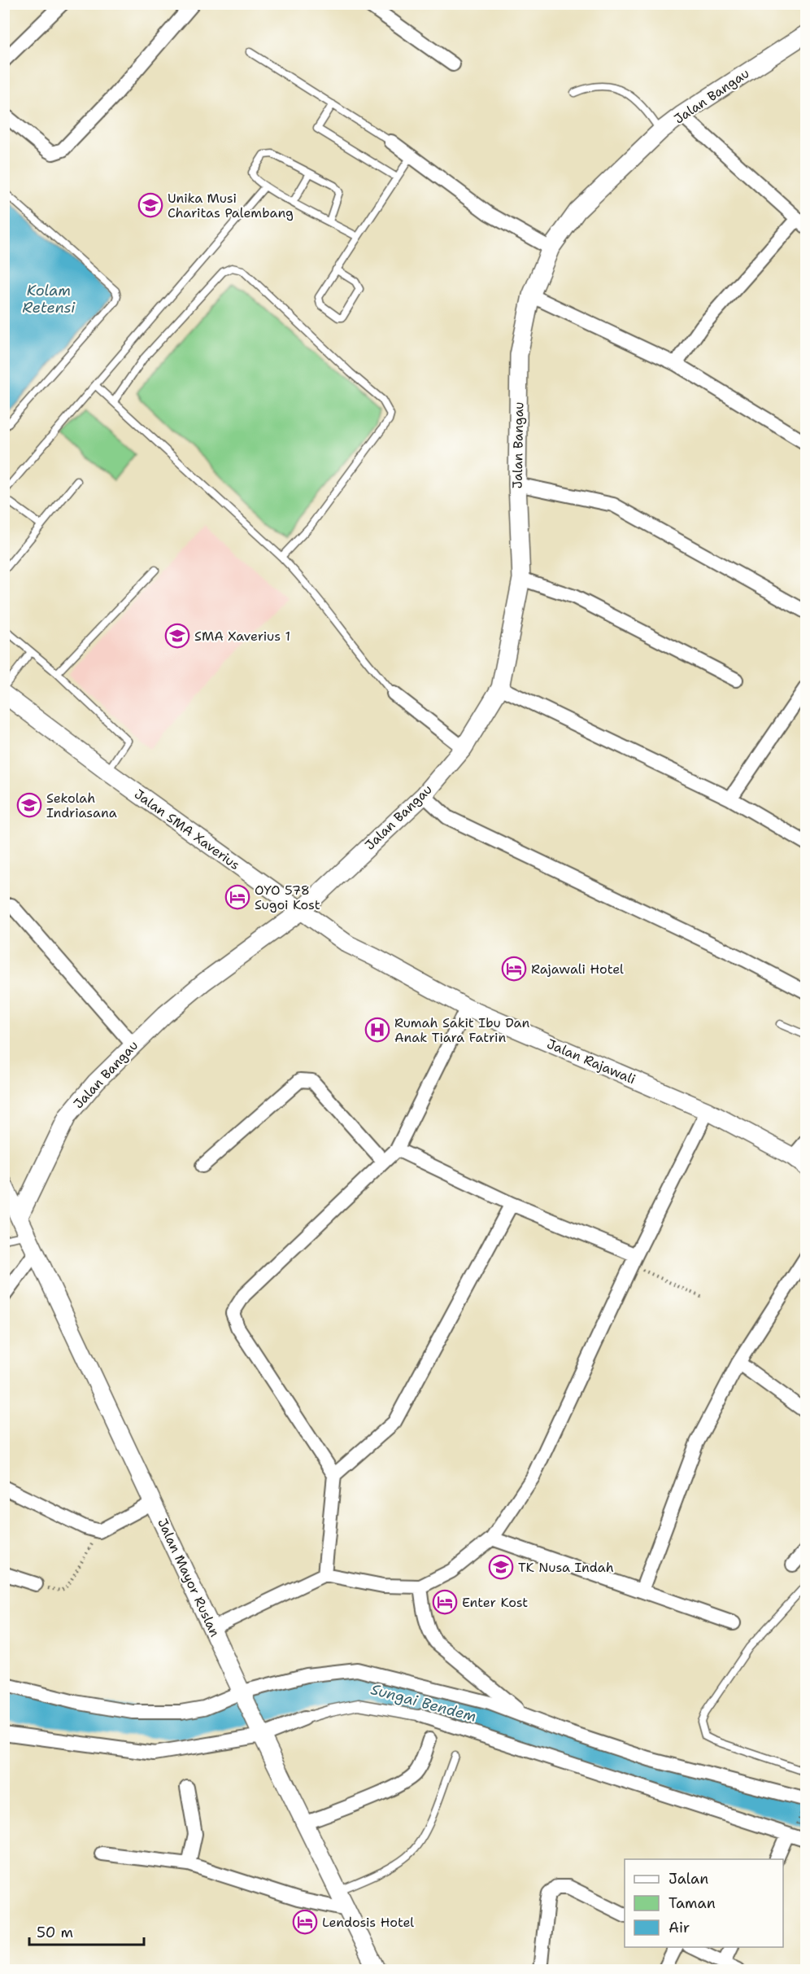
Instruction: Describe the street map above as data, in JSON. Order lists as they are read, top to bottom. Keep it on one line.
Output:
{"streets":{"street":["Jalan Bangau","Jalan SMA Xaverius","Jalan Rajawali","Jalan Mayor Ruslan"]},"crossings":[["Jalan Bangau","Jalan SMA Xaverius"],["Jalan Bangau","Jalan Mayor Ruslan"],["Jalan SMA Xaverius","Jalan Rajawali"]],"water":["Kolam Retensi","Sungai Bendem"],"places":{"school or university":["Unika Musi Charitas Palembang","SMA Xaverius 1","Sekolah Indriasana","TK Nusa Indah"],"hotel":["OYO 578 Sugoi Kost","Rajawali Hotel","Enter Kost","Lendosis Hotel"],"hospital":["Rumah Sakit Ibu Dan Anak Tiara Fatrin"]},"legend":["Jalan","Taman","Air"],"scale_bar":"50 m"}
